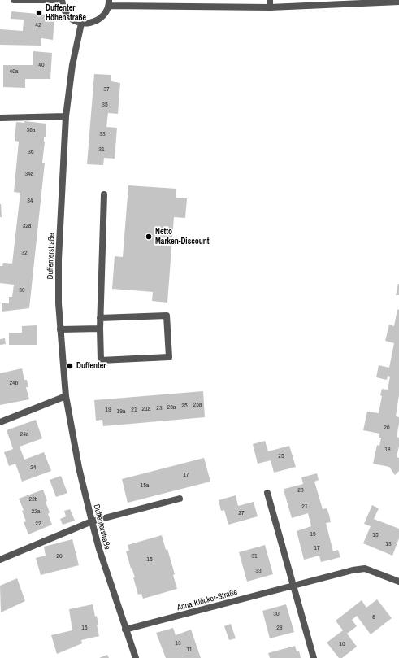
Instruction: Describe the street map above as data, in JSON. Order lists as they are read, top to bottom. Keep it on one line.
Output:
{"streets":{"street":["Duffenterstraße","Anna-Klöcker-Straße"]},"crossings":[["Duffenterstraße","Anna-Klöcker-Straße"]],"places":["Duffenter Höhenstraße","Netto Marken-Discount","Duffenter"],"house_numbers":["42","40","40a","37","35","36a","33","31","36","34a","34","32a","32","30","24b","25a","25","23a","23","21a","19","21","19a","20","24a","18","25","24","17","15a","23","22b","21","22a","27","22","19","15","13","17","20","31","15","33","30","6","16","28","13","10","11"]}
